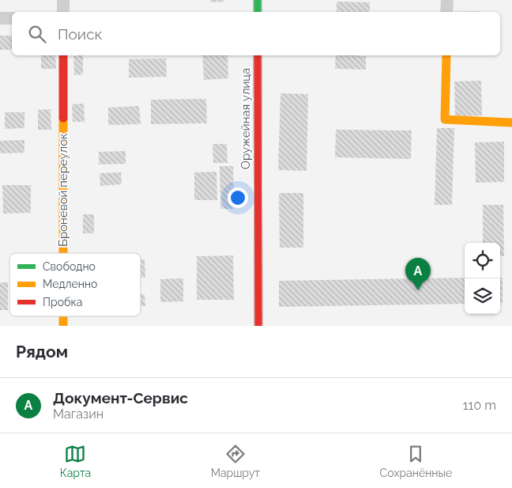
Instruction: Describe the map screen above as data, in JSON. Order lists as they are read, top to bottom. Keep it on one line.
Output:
{"streets":{"street":["Оружейная улица","Броневой переулок"]},"legend":["Свободно","Медленно","Пробка"],"page":{"search":"Поиск","pins":"A","heading":"Рядом","list":[{"mark":"A","name":"Документ-Сервис","note":"Магазин","value":"110 m"}],"nav":["Карта","Маршрут","Сохранённые"]}}
